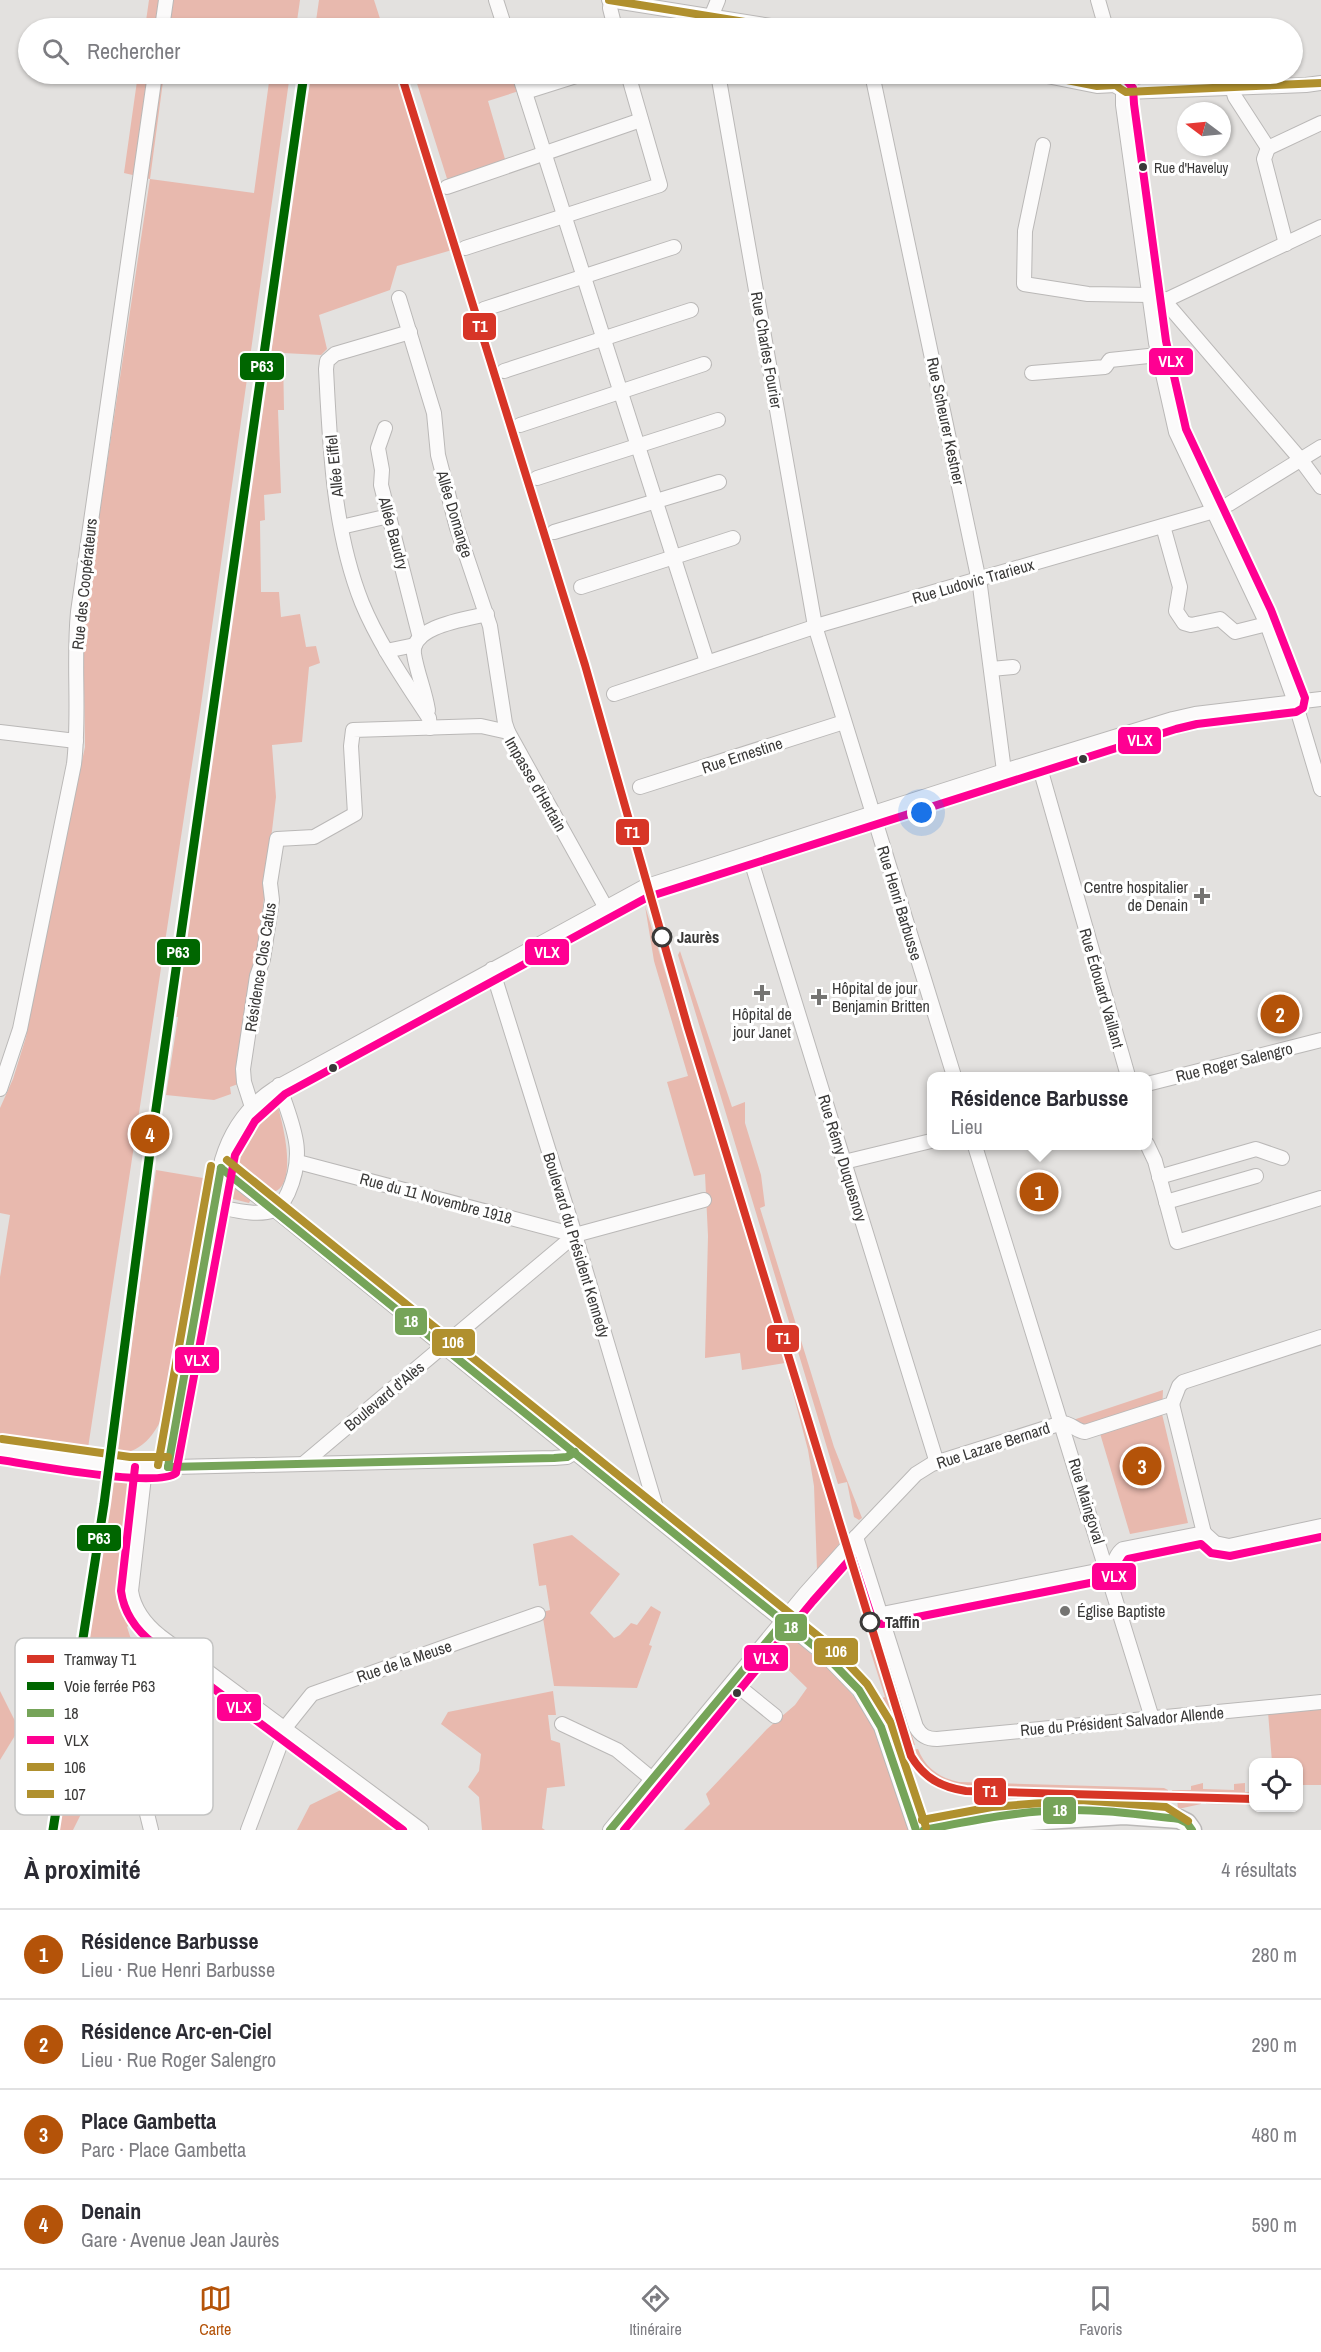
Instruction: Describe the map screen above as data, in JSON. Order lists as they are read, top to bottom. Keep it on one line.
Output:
{"streets":{"street":["Rue Charles Fourier","Rue Scheurer Kestner","Allée Eiffel","Allée Domange","Allée Baudry","Rue Ludovic Trarieux","Rue des Coopérateurs","Rue Ernestine","Impasse d'Hertain","Rue Henri Barbusse","Résidence Clos Cafus","Rue Édouard Vaillant","Rue Roger Salengro","Rue Rémy Duquesnoy","Rue du 11 Novembre 1918","Boulevard du Président Kennedy","Boulevard d'Alès","Rue Lazare Bernard","Rue Maingoval","Rue de la Meuse","Rue du Président Salvador Allende"]},"crossings":[["Rue Charles Fourier","Rue Ludovic Trarieux"],["Rue Charles Fourier","Rue Henri Barbusse"],["Rue Scheurer Kestner","Rue Ludovic Trarieux"],["Allée Eiffel","Allée Domange"],["Allée Eiffel","Allée Baudry"],["Allée Eiffel","Impasse d'Hertain"],["Allée Domange","Impasse d'Hertain"],["Allée Baudry","Impasse d'Hertain"],["Rue Ludovic Trarieux","Rue Henri Barbusse"],["Rue Ernestine","Rue Henri Barbusse"],["Impasse d'Hertain","Résidence Clos Cafus"],["Rue Rémy Duquesnoy","Rue Lazare Bernard"],["Rue du 11 Novembre 1918","Boulevard du Président Kennedy"],["Rue du 11 Novembre 1918","Boulevard d'Alès"],["Boulevard du Président Kennedy","Boulevard d'Alès"],["Rue Lazare Bernard","Rue Maingoval"],["Rue Maingoval","Rue du Président Salvador Allende"]],"places":{"other":["Rue d'Haveluy","Jaurès","Église Baptiste","Taffin"],"health":["Centre hospitalier de Denain","Hôpital de jour Janet","Hôpital de jour Benjamin Britten"]},"lines":["transit line 107","tram line T1","rail line P63","transit line VLX","transit line 106","transit line 18"],"legend":["Tramway T1","Voie ferrée P63","18","VLX","106","107"],"north":"left","page":{"search":"Rechercher","pins":["2","4","1","3"],"popup":["Résidence Barbusse","Lieu"],"heading":["À proximité","4 résultats"],"list":[{"mark":"1","name":"Résidence Barbusse","note":"Lieu · Rue Henri Barbusse","value":"280 m"},{"mark":"2","name":"Résidence Arc-en-Ciel","note":"Lieu · Rue Roger Salengro","value":"290 m"},{"mark":"3","name":"Place Gambetta","note":"Parc · Place Gambetta","value":"480 m"},{"mark":"4","name":"Denain","note":"Gare · Avenue Jean Jaurès","value":"590 m"}],"nav":["Carte","Itinéraire","Favoris"]}}
